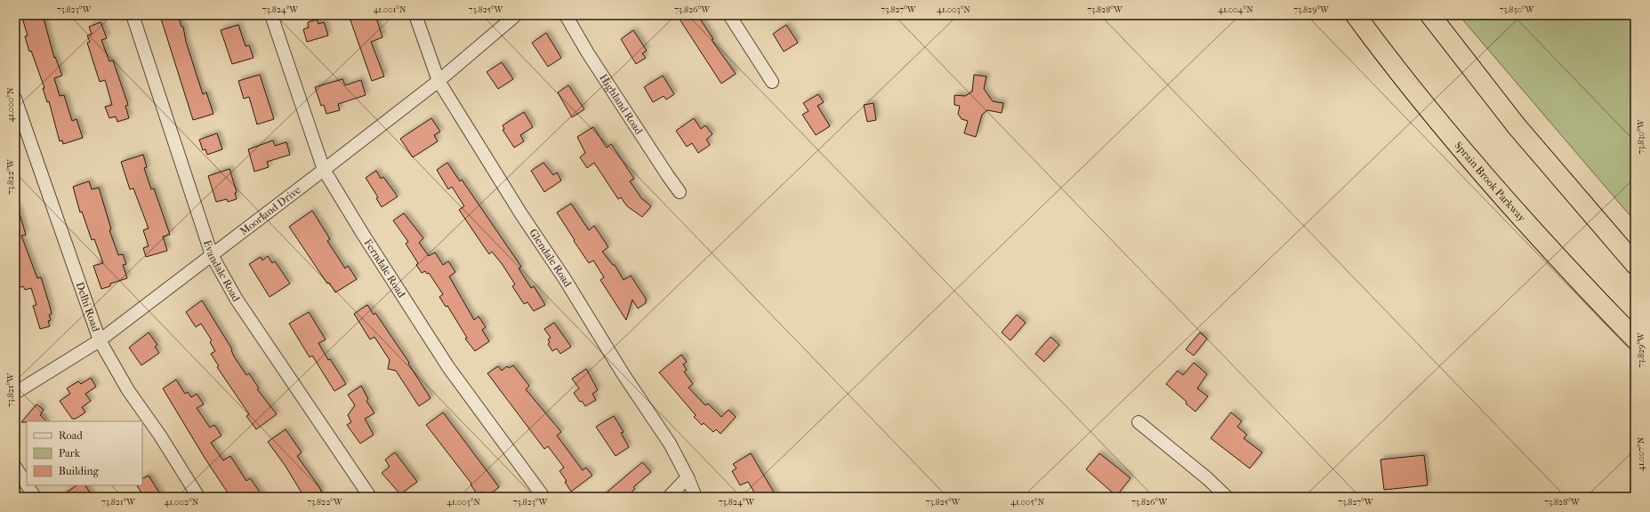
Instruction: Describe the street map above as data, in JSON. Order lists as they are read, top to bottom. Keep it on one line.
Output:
{"streets":{"highway":["Sprain Brook Parkway"],"street":["Highland Road","Moorland Drive","Glendale Road","Ferndale Road","Evandale Road","Delhi Road"]},"crossings":[["Moorland Drive","Glendale Road"],["Moorland Drive","Ferndale Road"],["Moorland Drive","Evandale Road"],["Moorland Drive","Delhi Road"]],"legend":["Road","Park","Building"],"coordinates":["73.823°W","73.824°W","41.001°N","73.825°W","73.826°W","73.827°W","41.003°N","73.828°W","41.004°N","73.829°W","73.830°W","41.000°N","73.822°W","73.821°W","41.007°N","41.002°N","41.005°N"]}
